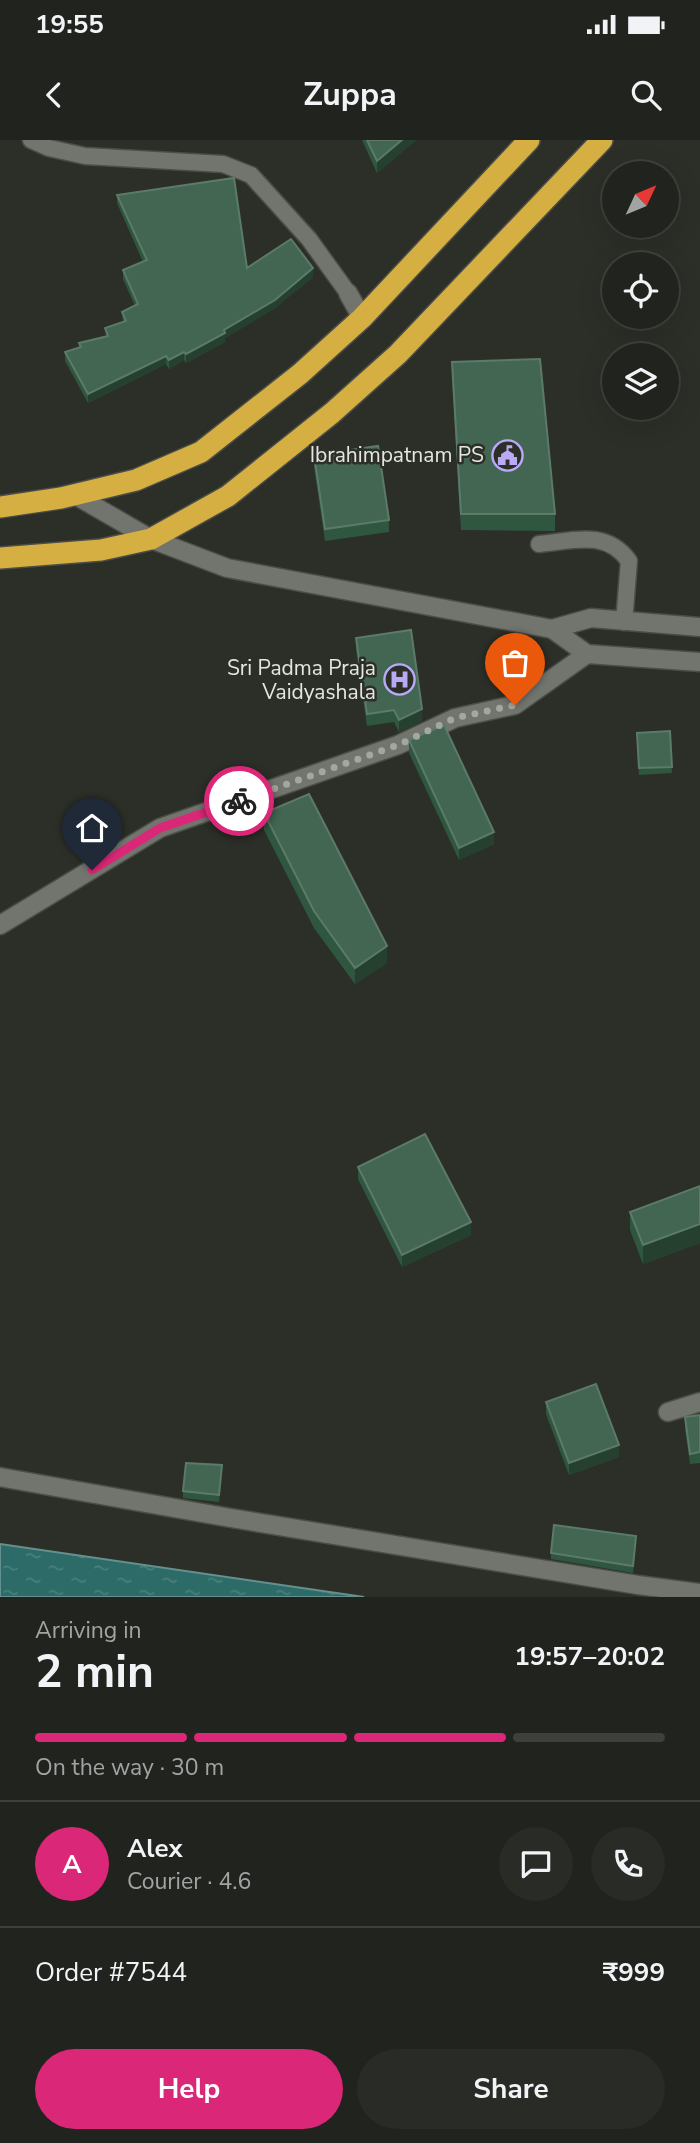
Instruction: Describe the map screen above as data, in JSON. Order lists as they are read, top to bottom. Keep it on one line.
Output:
{"places":{"public building":["Ibrahimpatnam PS"],"hospital":["Sri Padma Praja Vaidyashala"]},"north":"top right","page":{"status":"19:55","header":"Zuppa","heading":["2 min","Arriving in","19:57–20:02"],"panel":["Alex","Courier · 4.6","Order #7544","₹999"],"bar":"On the way · 30 m","round":"A","buttons":["Help","Share"]}}
